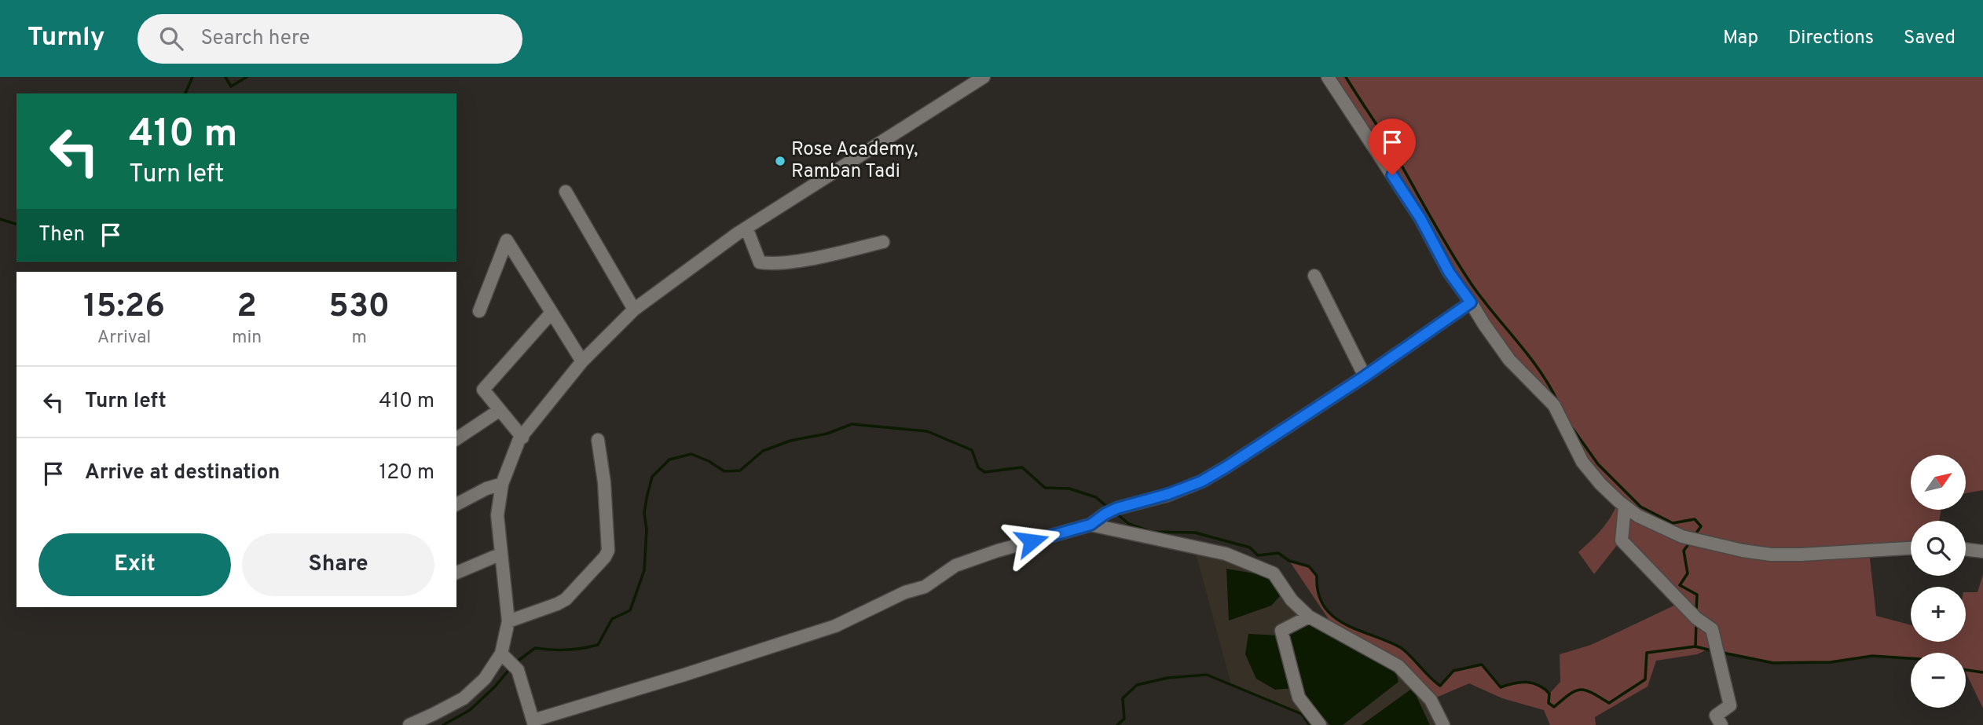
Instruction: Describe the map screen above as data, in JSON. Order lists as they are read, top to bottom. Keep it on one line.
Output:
{"places":["Rose Academy, Ramban Tadi"],"north":"top right","page":{"header":"Turnly","search":"Search here","nav":["Map","Directions","Saved"],"turn":["410 m","Turn left"],"then":"Then","eta":["15:26","Arrival","2","min","530","m"],"list":[{"name":"Turn left","value":"410 m"},{"name":"Arrive at destination","value":"120 m"}],"map_buttons":["+","−"],"buttons":["Exit","Share"]}}
